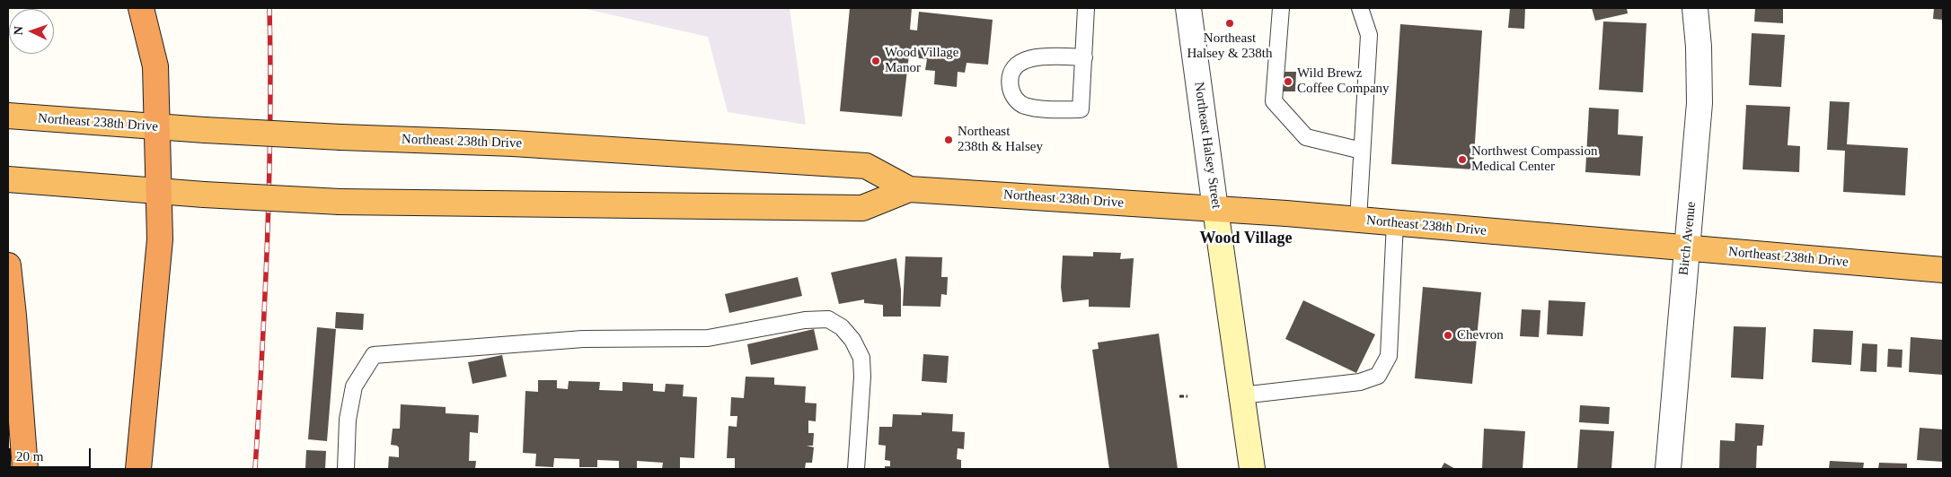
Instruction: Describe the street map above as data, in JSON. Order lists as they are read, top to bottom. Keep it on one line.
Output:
{"streets":{"highway":["Northeast 238th Drive"],"main road":["Northeast Halsey Street"],"street":["Birch Avenue"]},"crossings":[["Northeast 238th Drive","Northeast Halsey Street"],["Northeast 238th Drive","Birch Avenue"]],"districts":["Wood Village"],"places":["Northeast Halsey & 238th","Wood Village Manor","Wild Brewz Coffee Company","Northeast 238th & Halsey","Northwest Compassion Medical Center","Chevron"],"scale_bar":"20 m","north":"left"}
